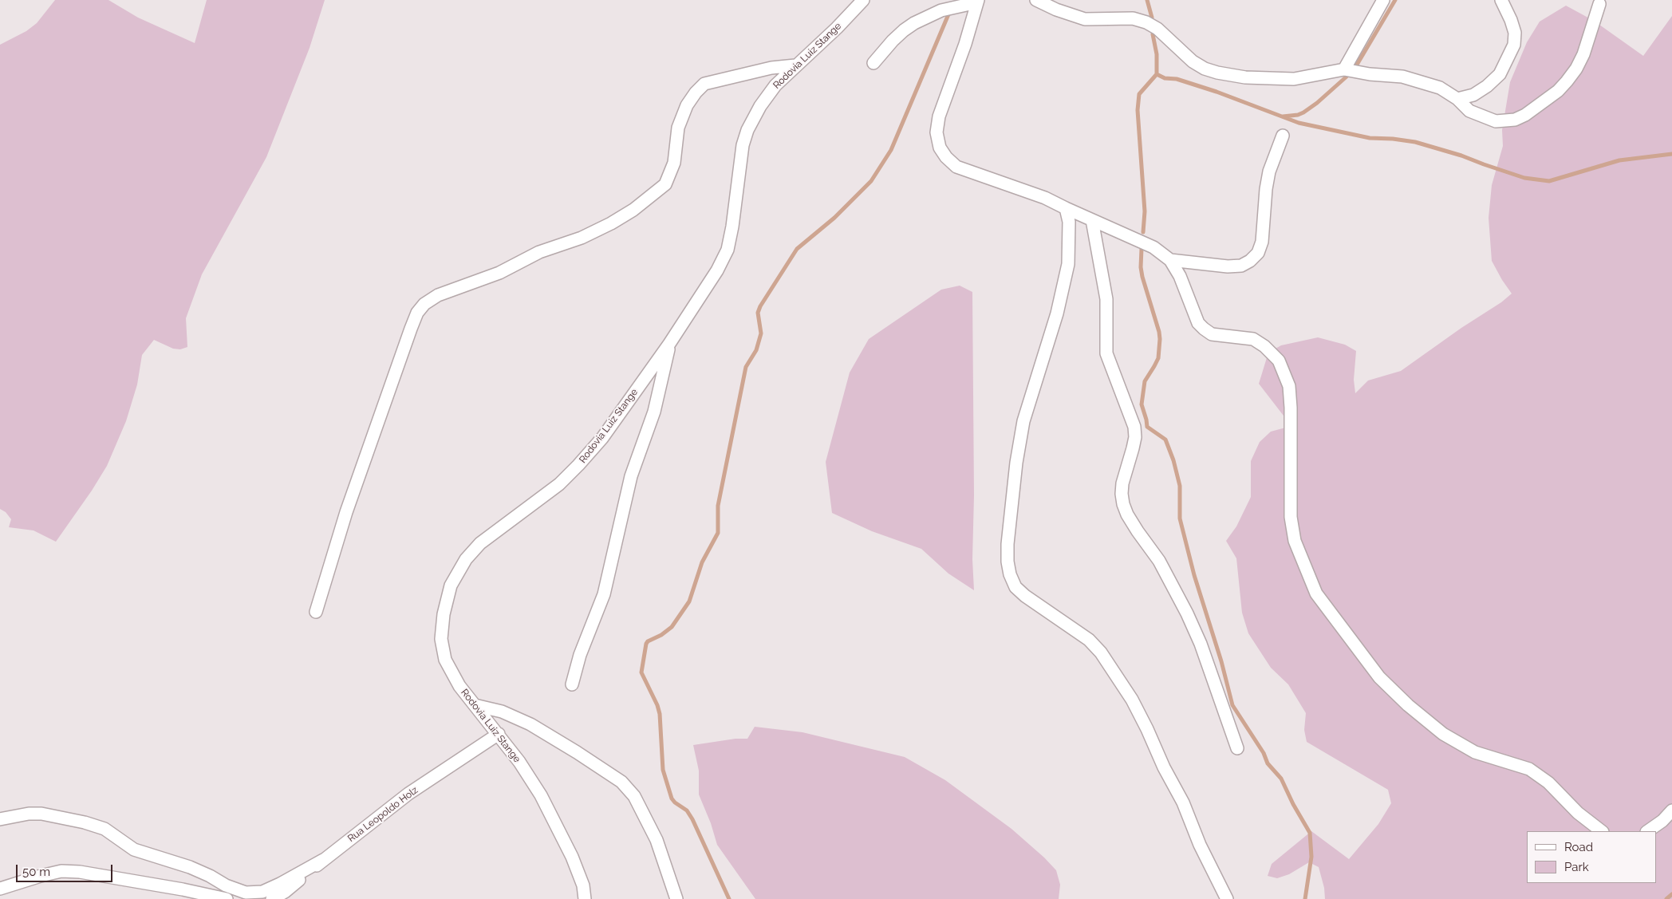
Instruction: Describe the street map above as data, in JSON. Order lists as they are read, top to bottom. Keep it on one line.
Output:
{"streets":{"street":["Rodovia Luiz Stange","Rua Leopoldo Holz"]},"crossings":[["Rodovia Luiz Stange","Rua Leopoldo Holz"]],"legend":["Road","Park"],"scale_bar":"50 m"}
